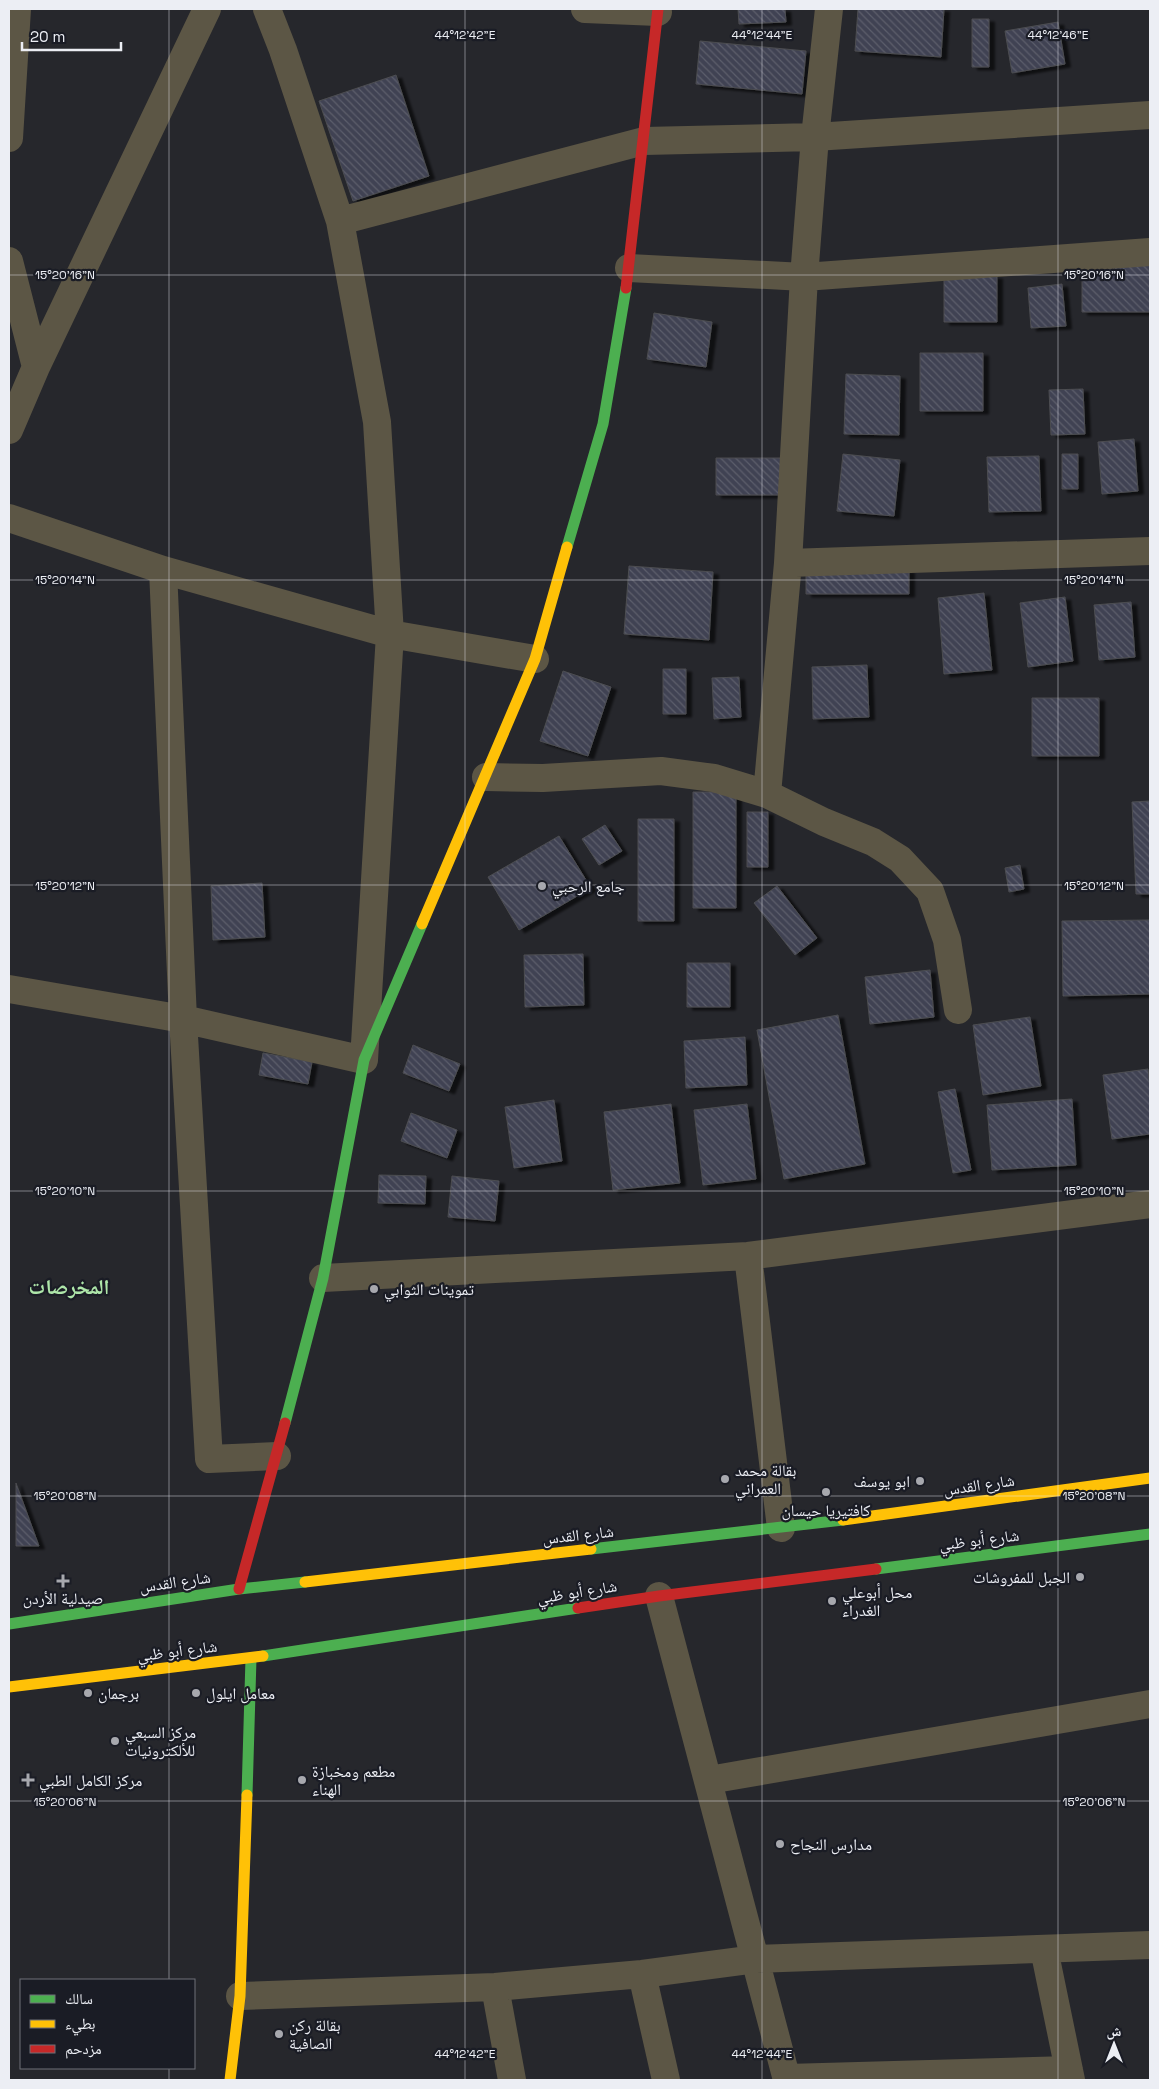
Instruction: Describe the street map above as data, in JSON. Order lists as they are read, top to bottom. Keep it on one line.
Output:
{"streets":{"main road":["شارع القدس","شارع أبو ظبي"]},"districts":["المخرصات"],"places":{"other":["جامع الرحبي","تموينات الثوابي","بقالة محمد العمراني","ابو يوسف","كافتيريا حيسان","الجبل للمفروشات","محل أبوعلي الغدراء","برجمان","معامل ايلول","مركز السبعي للألكترونيات","مطعم ومخبازة الهناء","مدارس النجاح","بقالة ركن الصافية"],"health":["صيدلية الأردن","مركز الكامل الطبي"]},"legend":["سالك","بطيء","مزدحم"],"scale_bar":"20 m","north":"top","coordinates":["44°12'42\"E","44°12'44\"E","44°12'46\"E","15°20'16\"N","15°20'14\"N","15°20'12\"N","15°20'10\"N","15°20'08\"N","15°20'06\"N"]}
